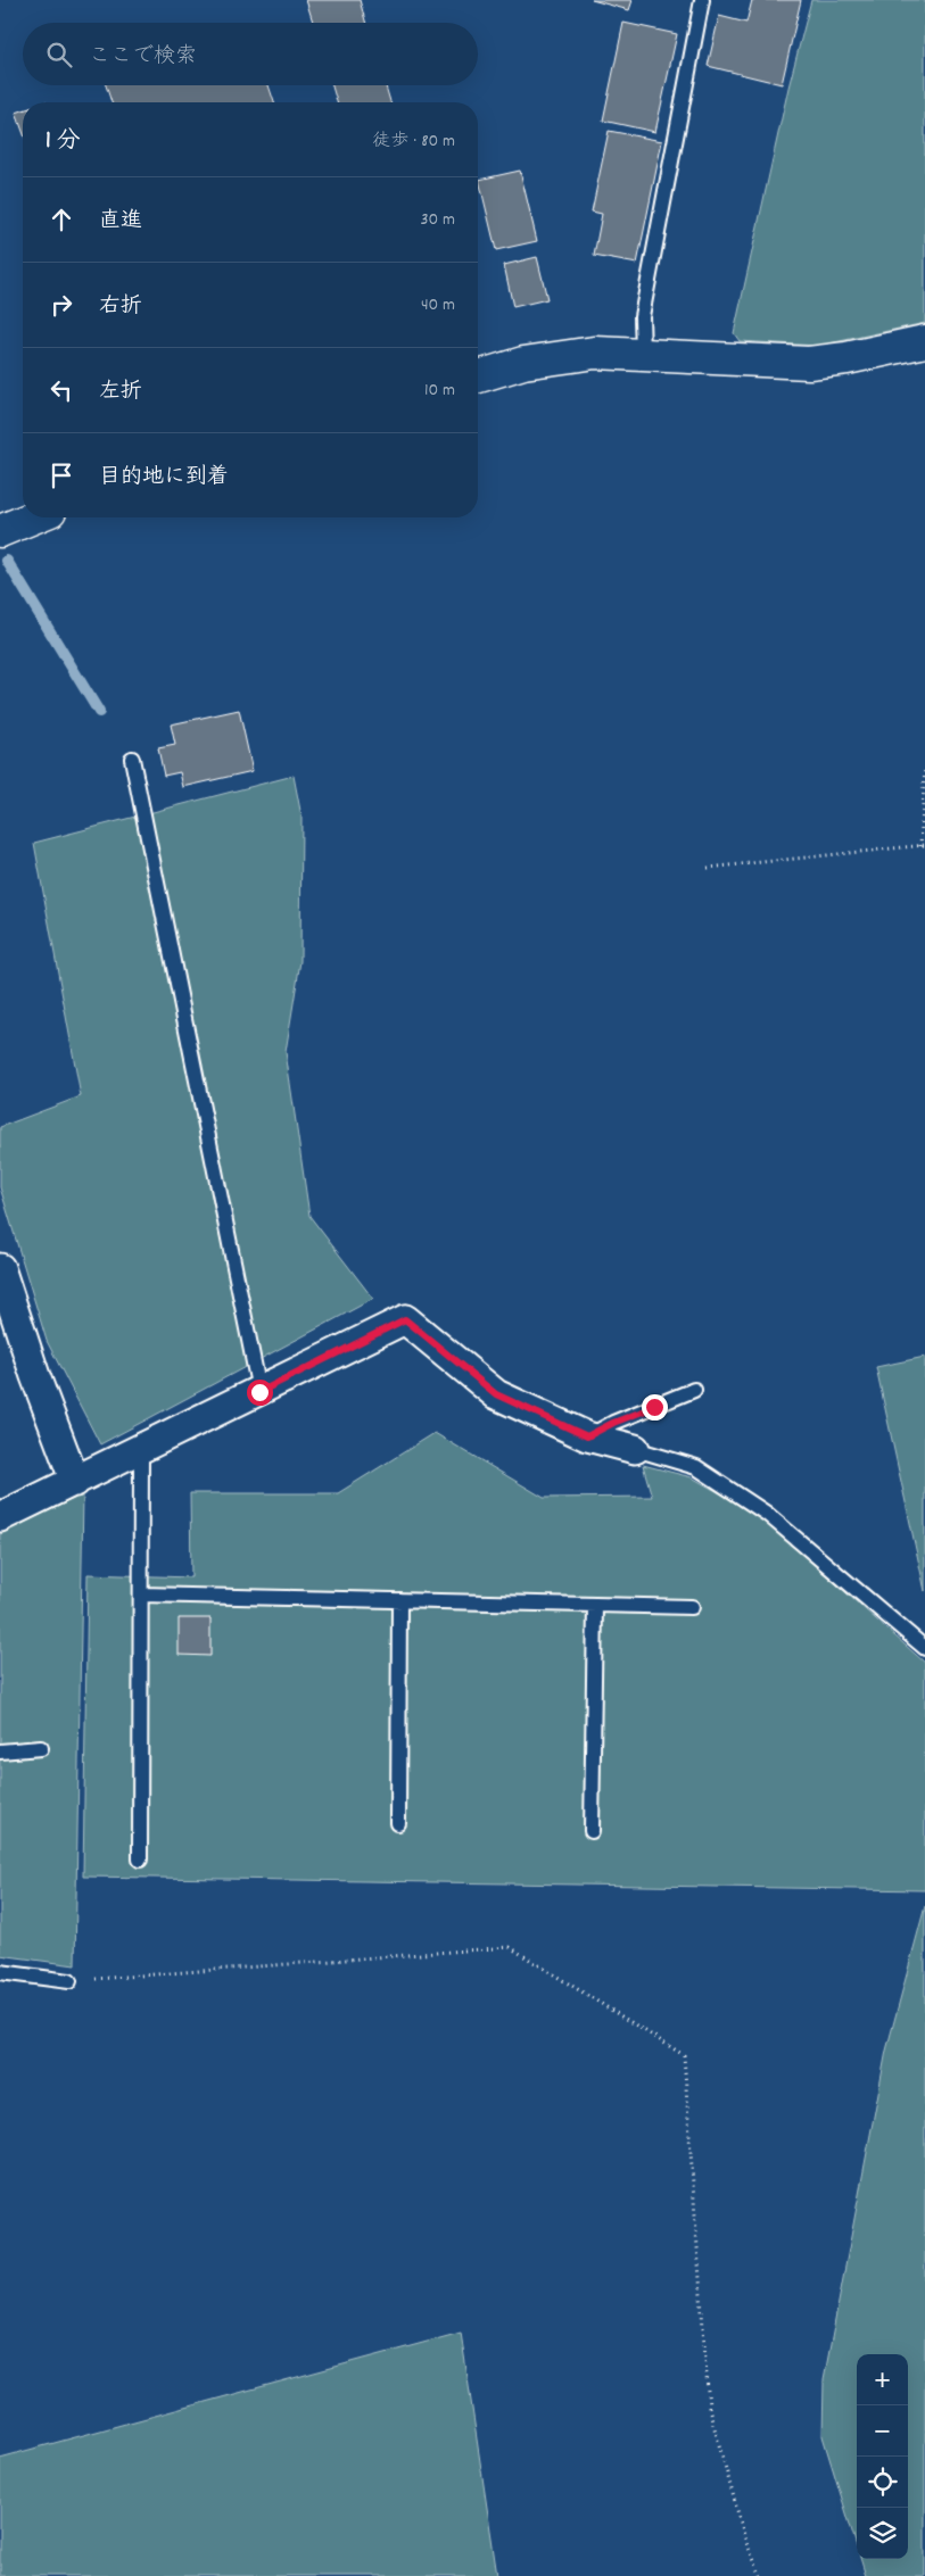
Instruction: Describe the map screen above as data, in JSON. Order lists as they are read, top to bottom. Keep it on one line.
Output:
{"page":{"search":"ここで検索","heading":["1 分","徒歩 · 80 m"],"list":[["直進","30 m"],["右折","40 m"],["左折","10 m"],"目的地に到着"],"map_buttons":["+","−"]}}
